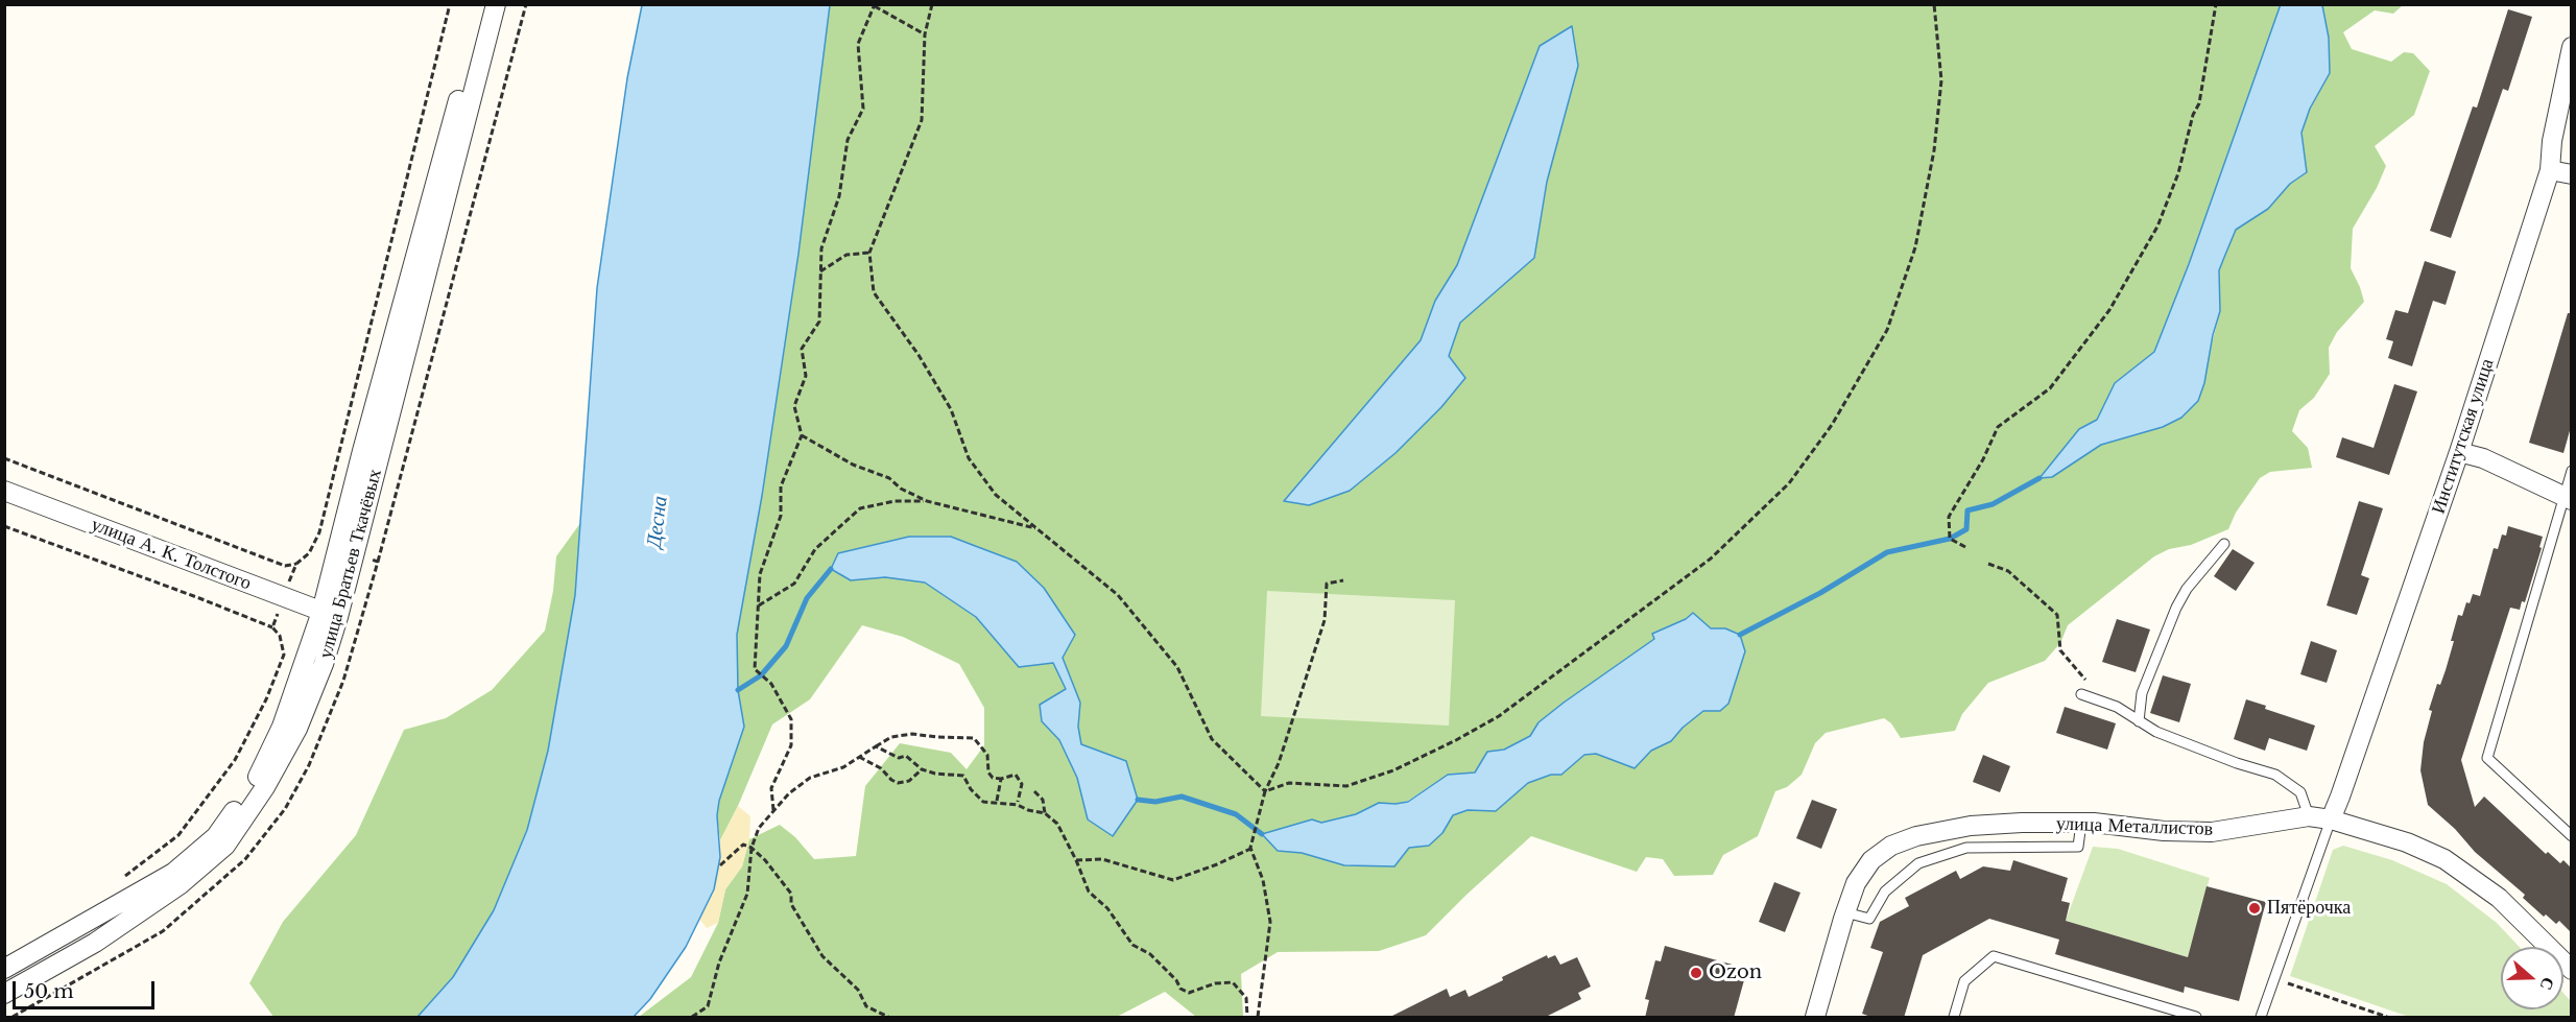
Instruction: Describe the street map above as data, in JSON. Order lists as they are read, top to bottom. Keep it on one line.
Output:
{"streets":{"street":["Институтская улица","улица А. К. Толстого","улица Братьев Ткачёвых","улица Металлистов"]},"crossings":[["Институтская улица","улица Металлистов"],["улица А. К. Толстого","улица Братьев Ткачёвых"]],"water":["Десна"],"places":["Пятёрочка","Ozon"],"scale_bar":"50 m","north":"right"}
